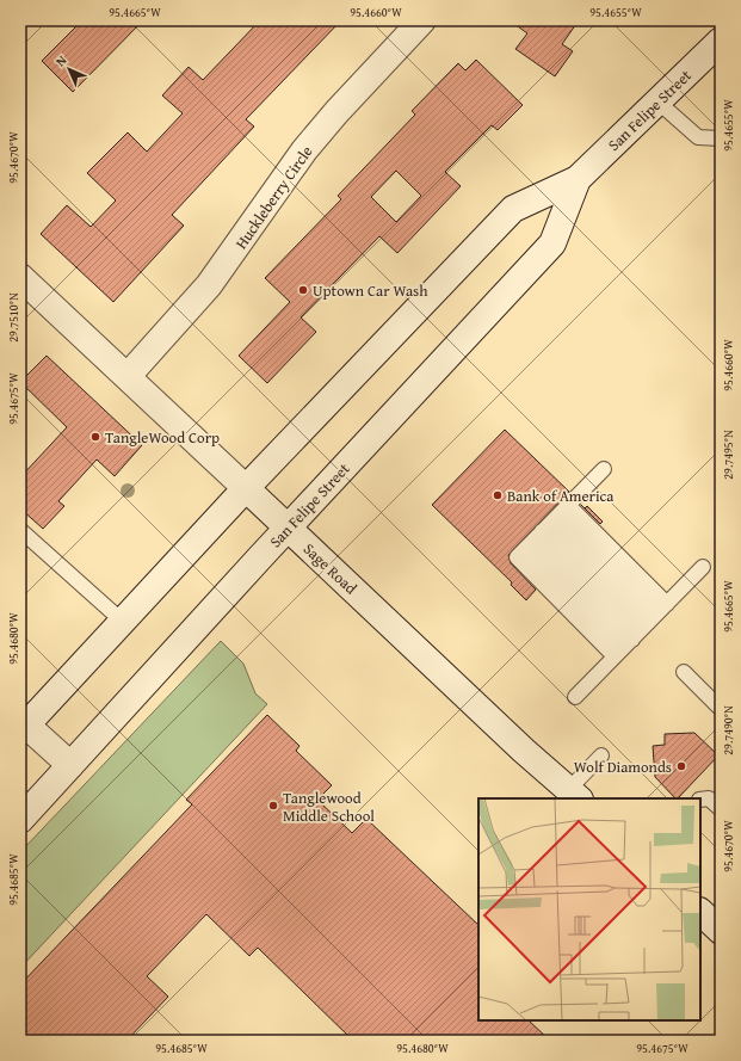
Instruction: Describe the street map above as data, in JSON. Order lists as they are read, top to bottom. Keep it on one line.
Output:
{"streets":{"main road":["San Felipe Street","Huckleberry Circle","Sage Road"]},"crossings":[["San Felipe Street","Sage Road"],["Huckleberry Circle","Sage Road"]],"places":["Uptown Car Wash","TangleWood Corp","Bank of America","Wolf Diamonds","Tanglewood Middle School"],"north":"top left","coordinates":["95.4665°W","95.4660°W","95.4655°W","95.4670°W","29.7510°N","95.4675°W","29.7495°N","95.4680°W","29.7490°N","95.4685°W"]}
